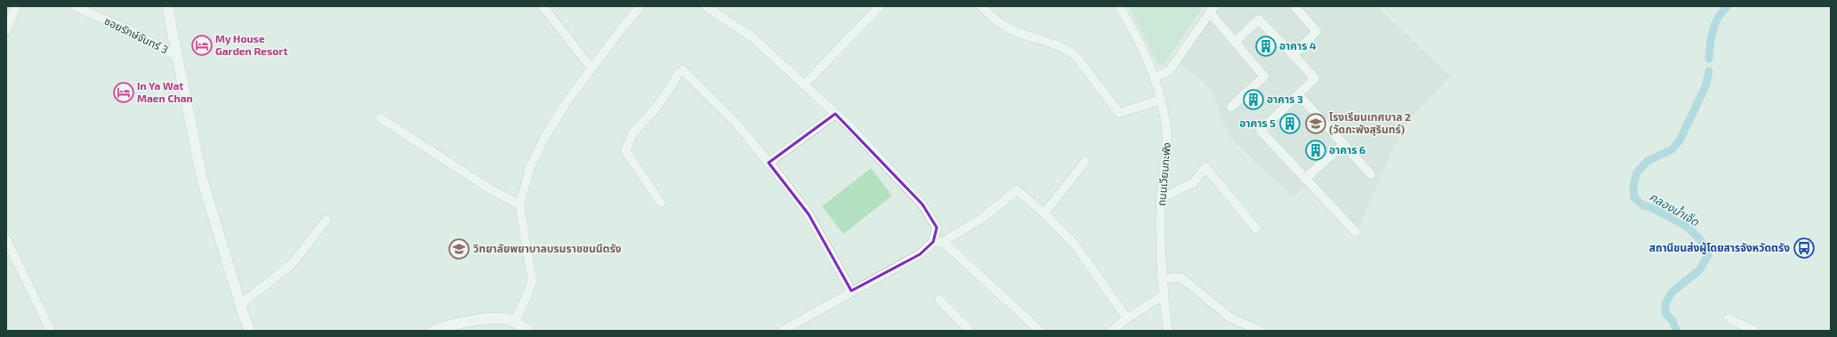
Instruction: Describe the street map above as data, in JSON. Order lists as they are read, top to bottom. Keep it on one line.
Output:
{"streets":{"street":["ซอยรักษ์จันทร์ 3","ถนนเวียนกะพัง"]},"water":["คลองน้ำเจ็ด"],"places":{"hotel":["My House Garden Resort","In Ya Wat Maen Chan"],"building":["อาคาร 4","อาคาร 3","อาคาร 5","อาคาร 6"],"school or university":["โรงเรียนเทศบาล 2 (วัดกะพังสุรินทร์)","วิทยาลัยพยาบาลบรมราชชนนีตรัง"],"bus stop":["สถานีขนส่งผู้โดยสารจังหวัดตรัง"]}}
